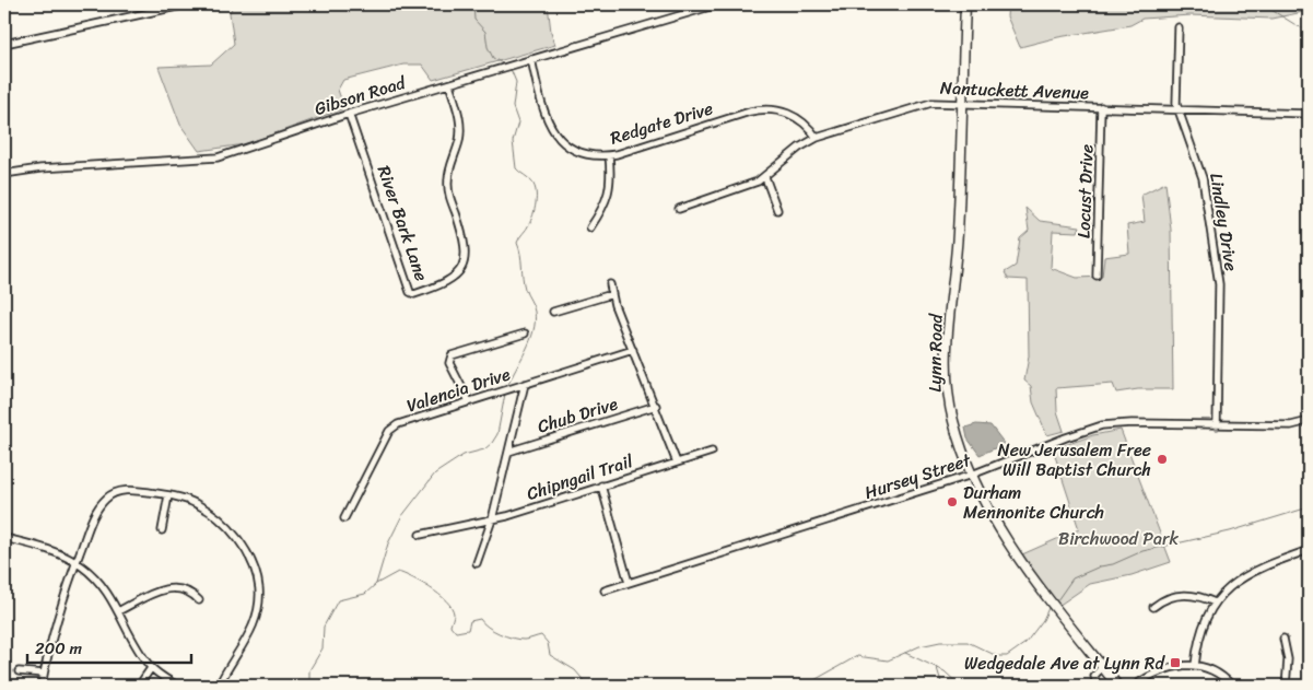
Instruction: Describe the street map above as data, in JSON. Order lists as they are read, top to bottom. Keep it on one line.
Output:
{"streets":{"street":["Nantuckett Avenue","Gibson Road","Redgate Drive","Locust Drive","Lindley Drive","River Bark Lane","Lynn Road","Valencia Drive","Chub Drive","Hursey Street","Chipngail Trail"]},"crossings":[["Nantuckett Avenue","Redgate Drive"],["Nantuckett Avenue","Locust Drive"],["Nantuckett Avenue","Lindley Drive"],["Nantuckett Avenue","Lynn Road"],["Gibson Road","Redgate Drive"],["Gibson Road","River Bark Lane"],["Lindley Drive","Hursey Street"],["Lynn Road","Hursey Street"],["Valencia Drive","Chipngail Trail"],["Chub Drive","Chipngail Trail"]],"parks":["Birchwood Park"],"places":{"other":["New Jerusalem Free Will Baptist Church","Durham Mennonite Church"],"transit":["Wedgedale Ave at Lynn Rd"]},"scale_bar":"200 m"}
